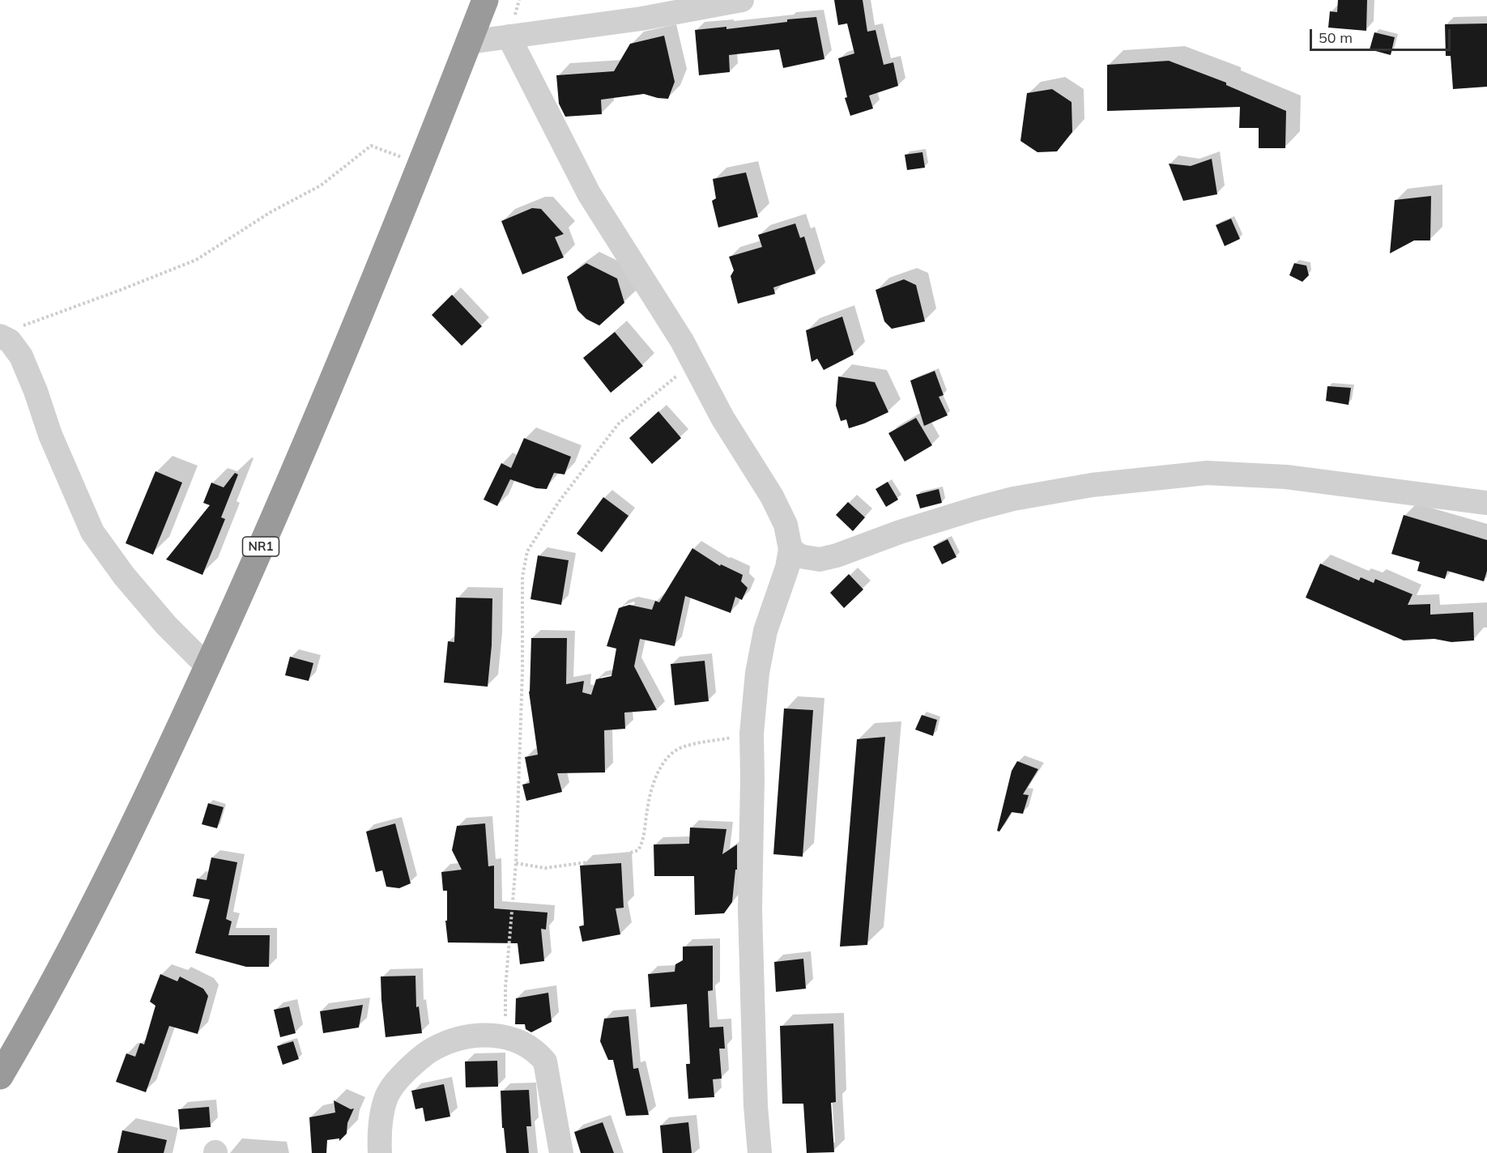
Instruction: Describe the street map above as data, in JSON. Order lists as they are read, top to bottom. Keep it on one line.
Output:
{"streets":{"highway":["NR1"]},"scale_bar":"50 m"}
